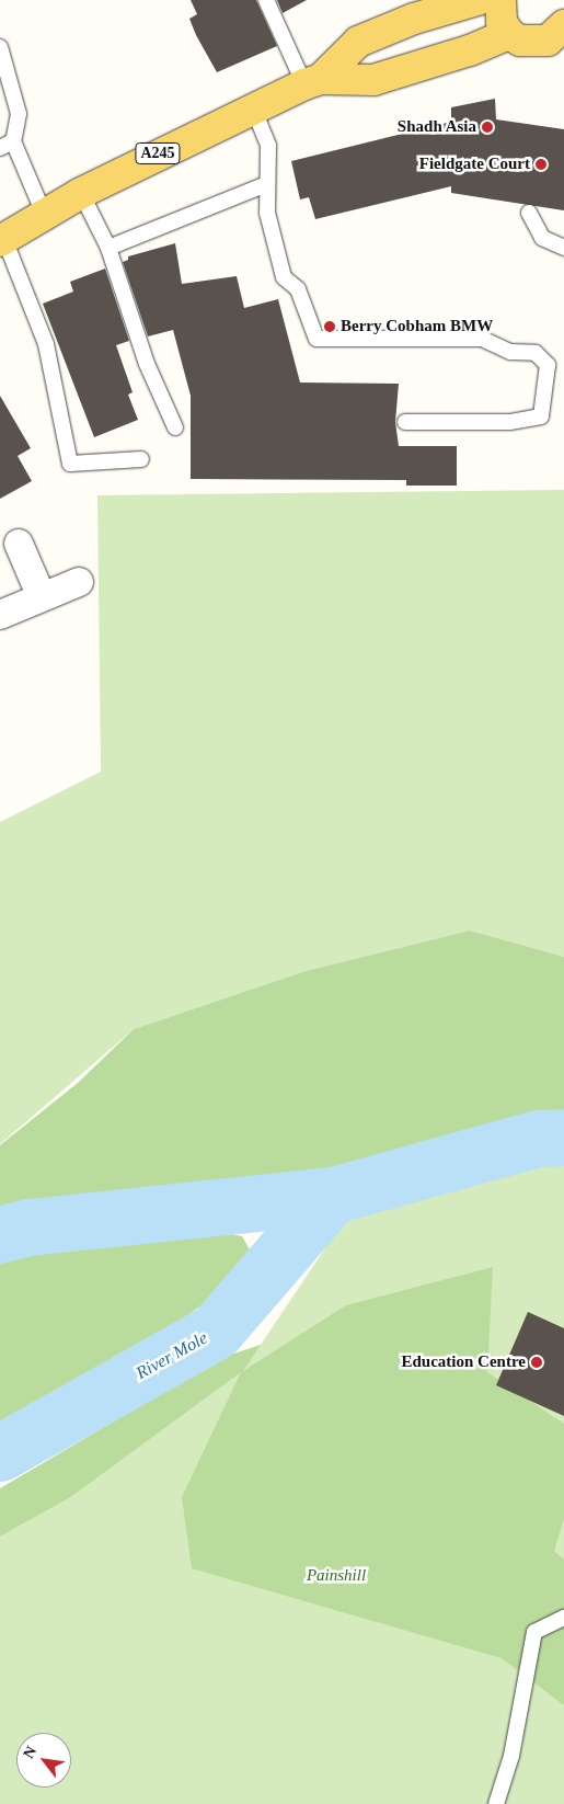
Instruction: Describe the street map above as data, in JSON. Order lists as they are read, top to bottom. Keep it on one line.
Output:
{"streets":{"main road":["A245"]},"water":["River Mole"],"parks":["Painshill"],"places":["Shadh Asia","Fieldgate Court","Berry Cobham BMW","Education Centre"],"north":"top left"}
